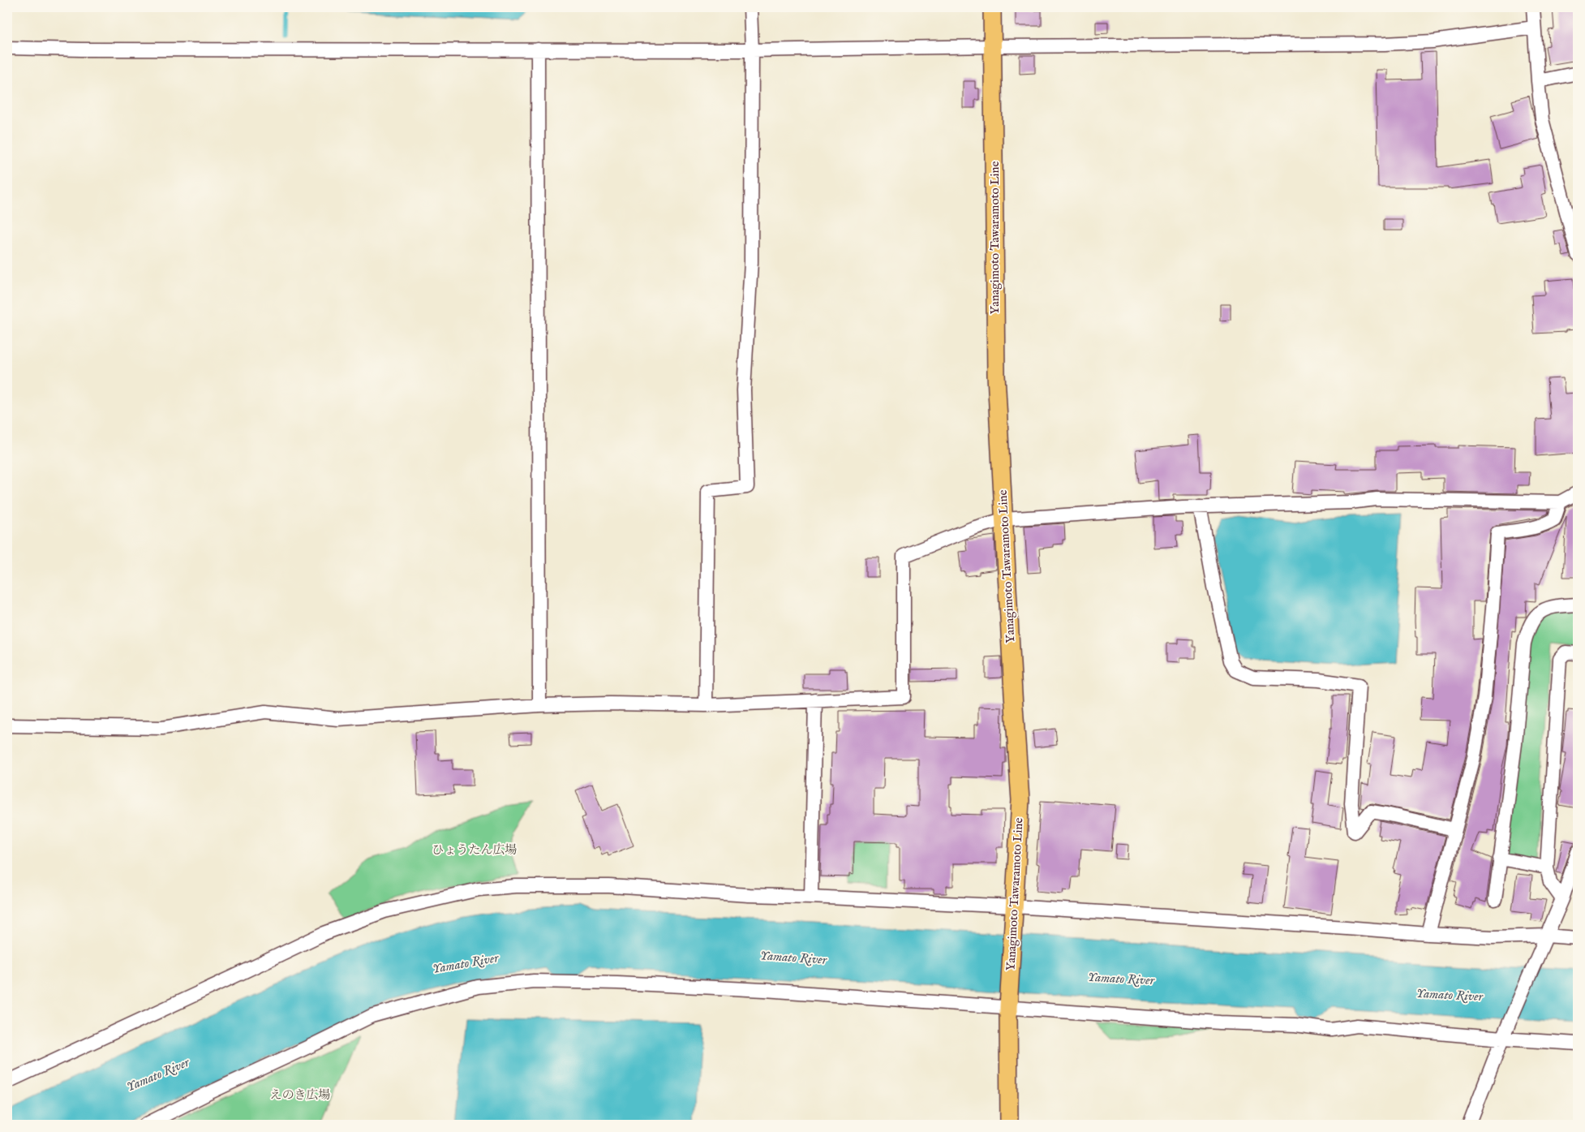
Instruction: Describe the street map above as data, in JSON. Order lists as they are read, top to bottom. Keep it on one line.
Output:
{"streets":{"main road":["Yanagimoto Tawaramoto Line"]},"water":["Yamato River"],"parks":["ひょうたん広場","えのき広場"]}
